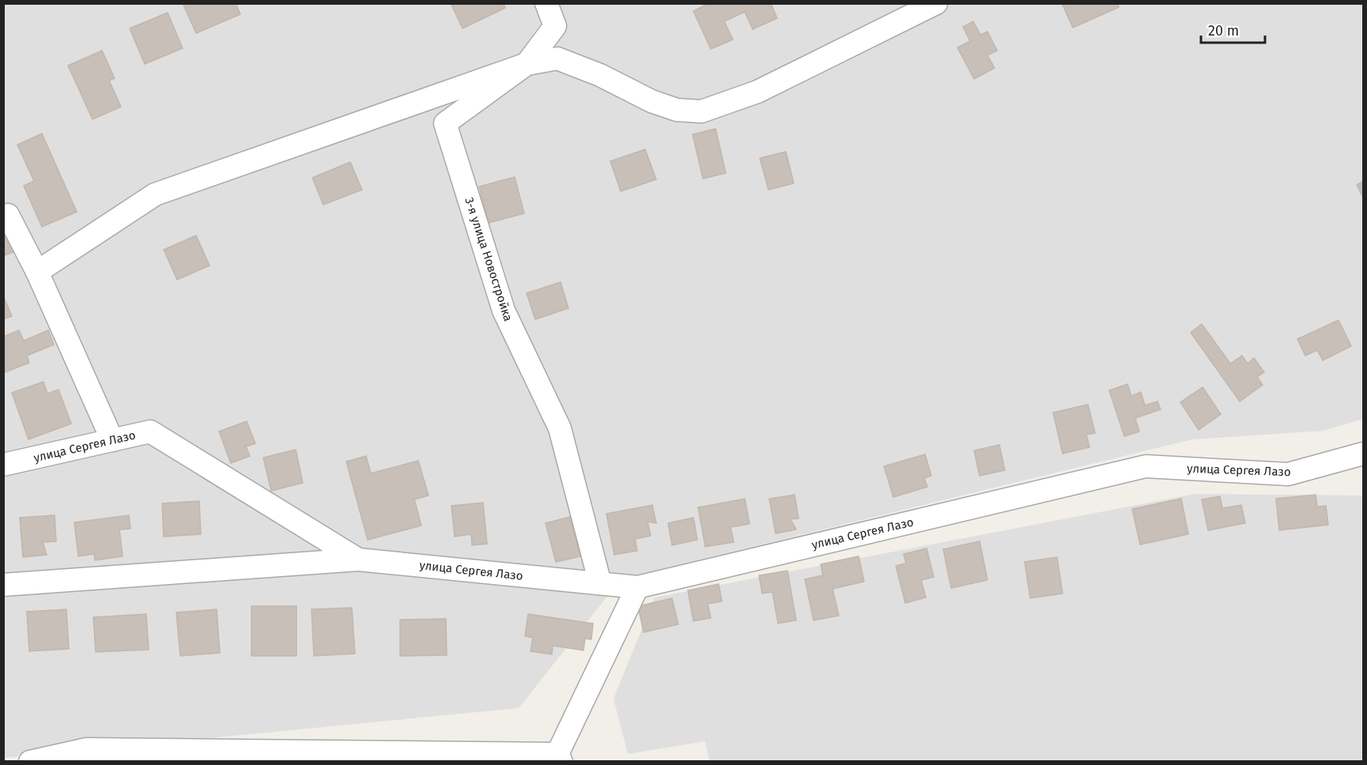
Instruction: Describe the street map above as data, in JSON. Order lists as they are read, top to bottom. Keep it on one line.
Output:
{"streets":{"street":["3-я улица Новостройка","улица Сергея Лазо"]},"crossings":[["3-я улица Новостройка","улица Сергея Лазо"]],"scale_bar":"20 m"}
